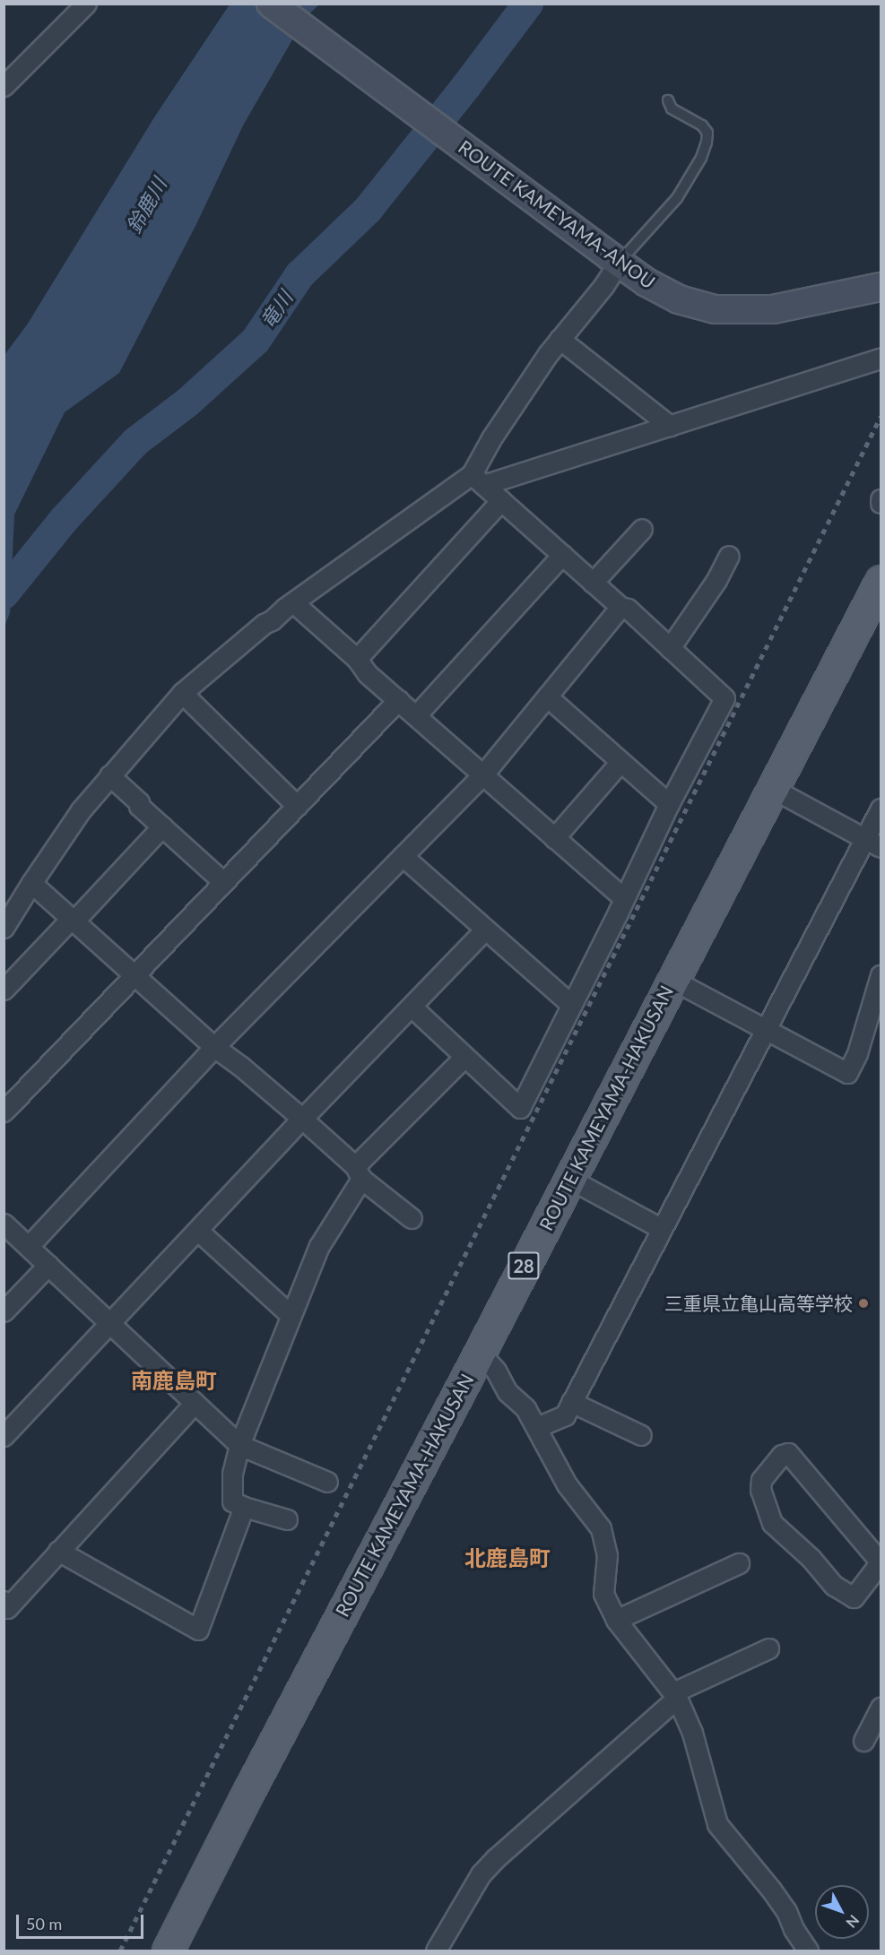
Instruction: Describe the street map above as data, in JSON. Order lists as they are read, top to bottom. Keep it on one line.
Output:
{"streets":{"main road":["ROUTE KAMEYAMA-ANOU","ROUTE KAMEYAMA-HAKUSAN","28"]},"districts":["南鹿島町","北鹿島町"],"water":["鈴鹿川","竜川"],"places":["三重県立亀山高等学校"],"scale_bar":"50 m","north":"bottom right"}
